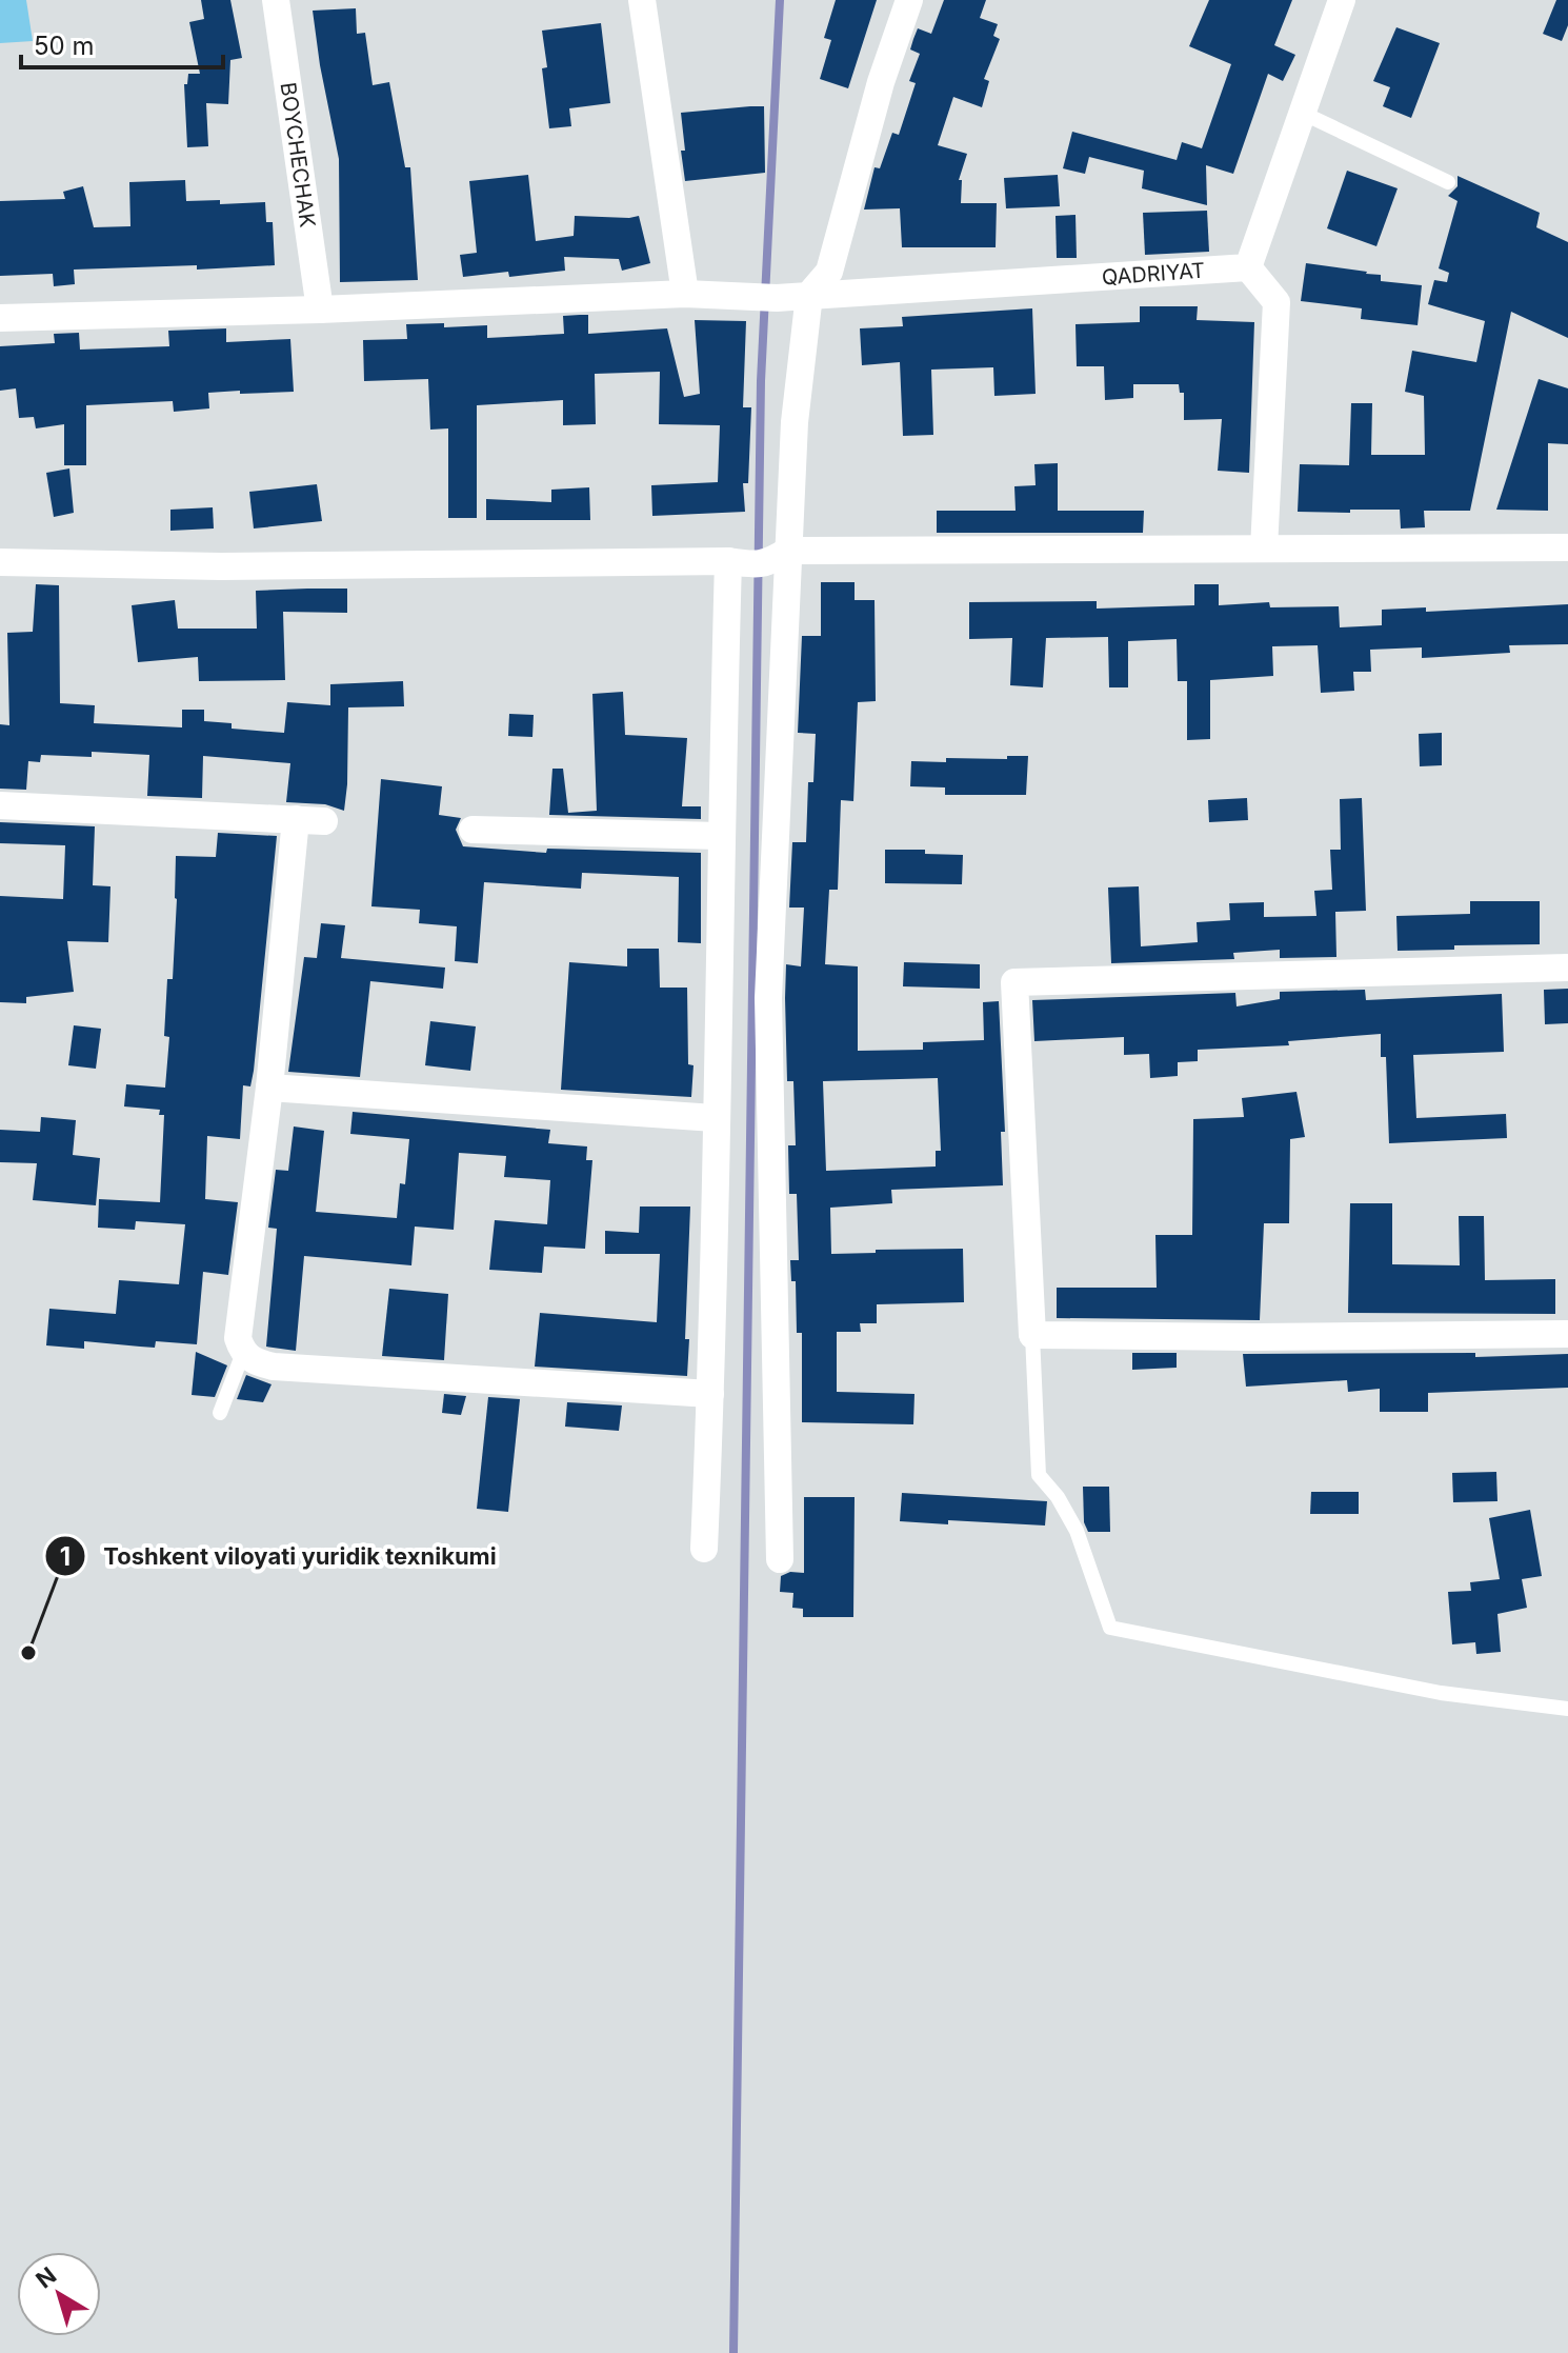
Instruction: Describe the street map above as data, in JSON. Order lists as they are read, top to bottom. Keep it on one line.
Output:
{"streets":{"street":["BOYCHECHAK","QADRIYAT"]},"crossings":[["BOYCHECHAK","QADRIYAT"]],"places":["Toshkent viloyati yuridik texnikumi"],"scale_bar":"50 m","north":"top left"}
